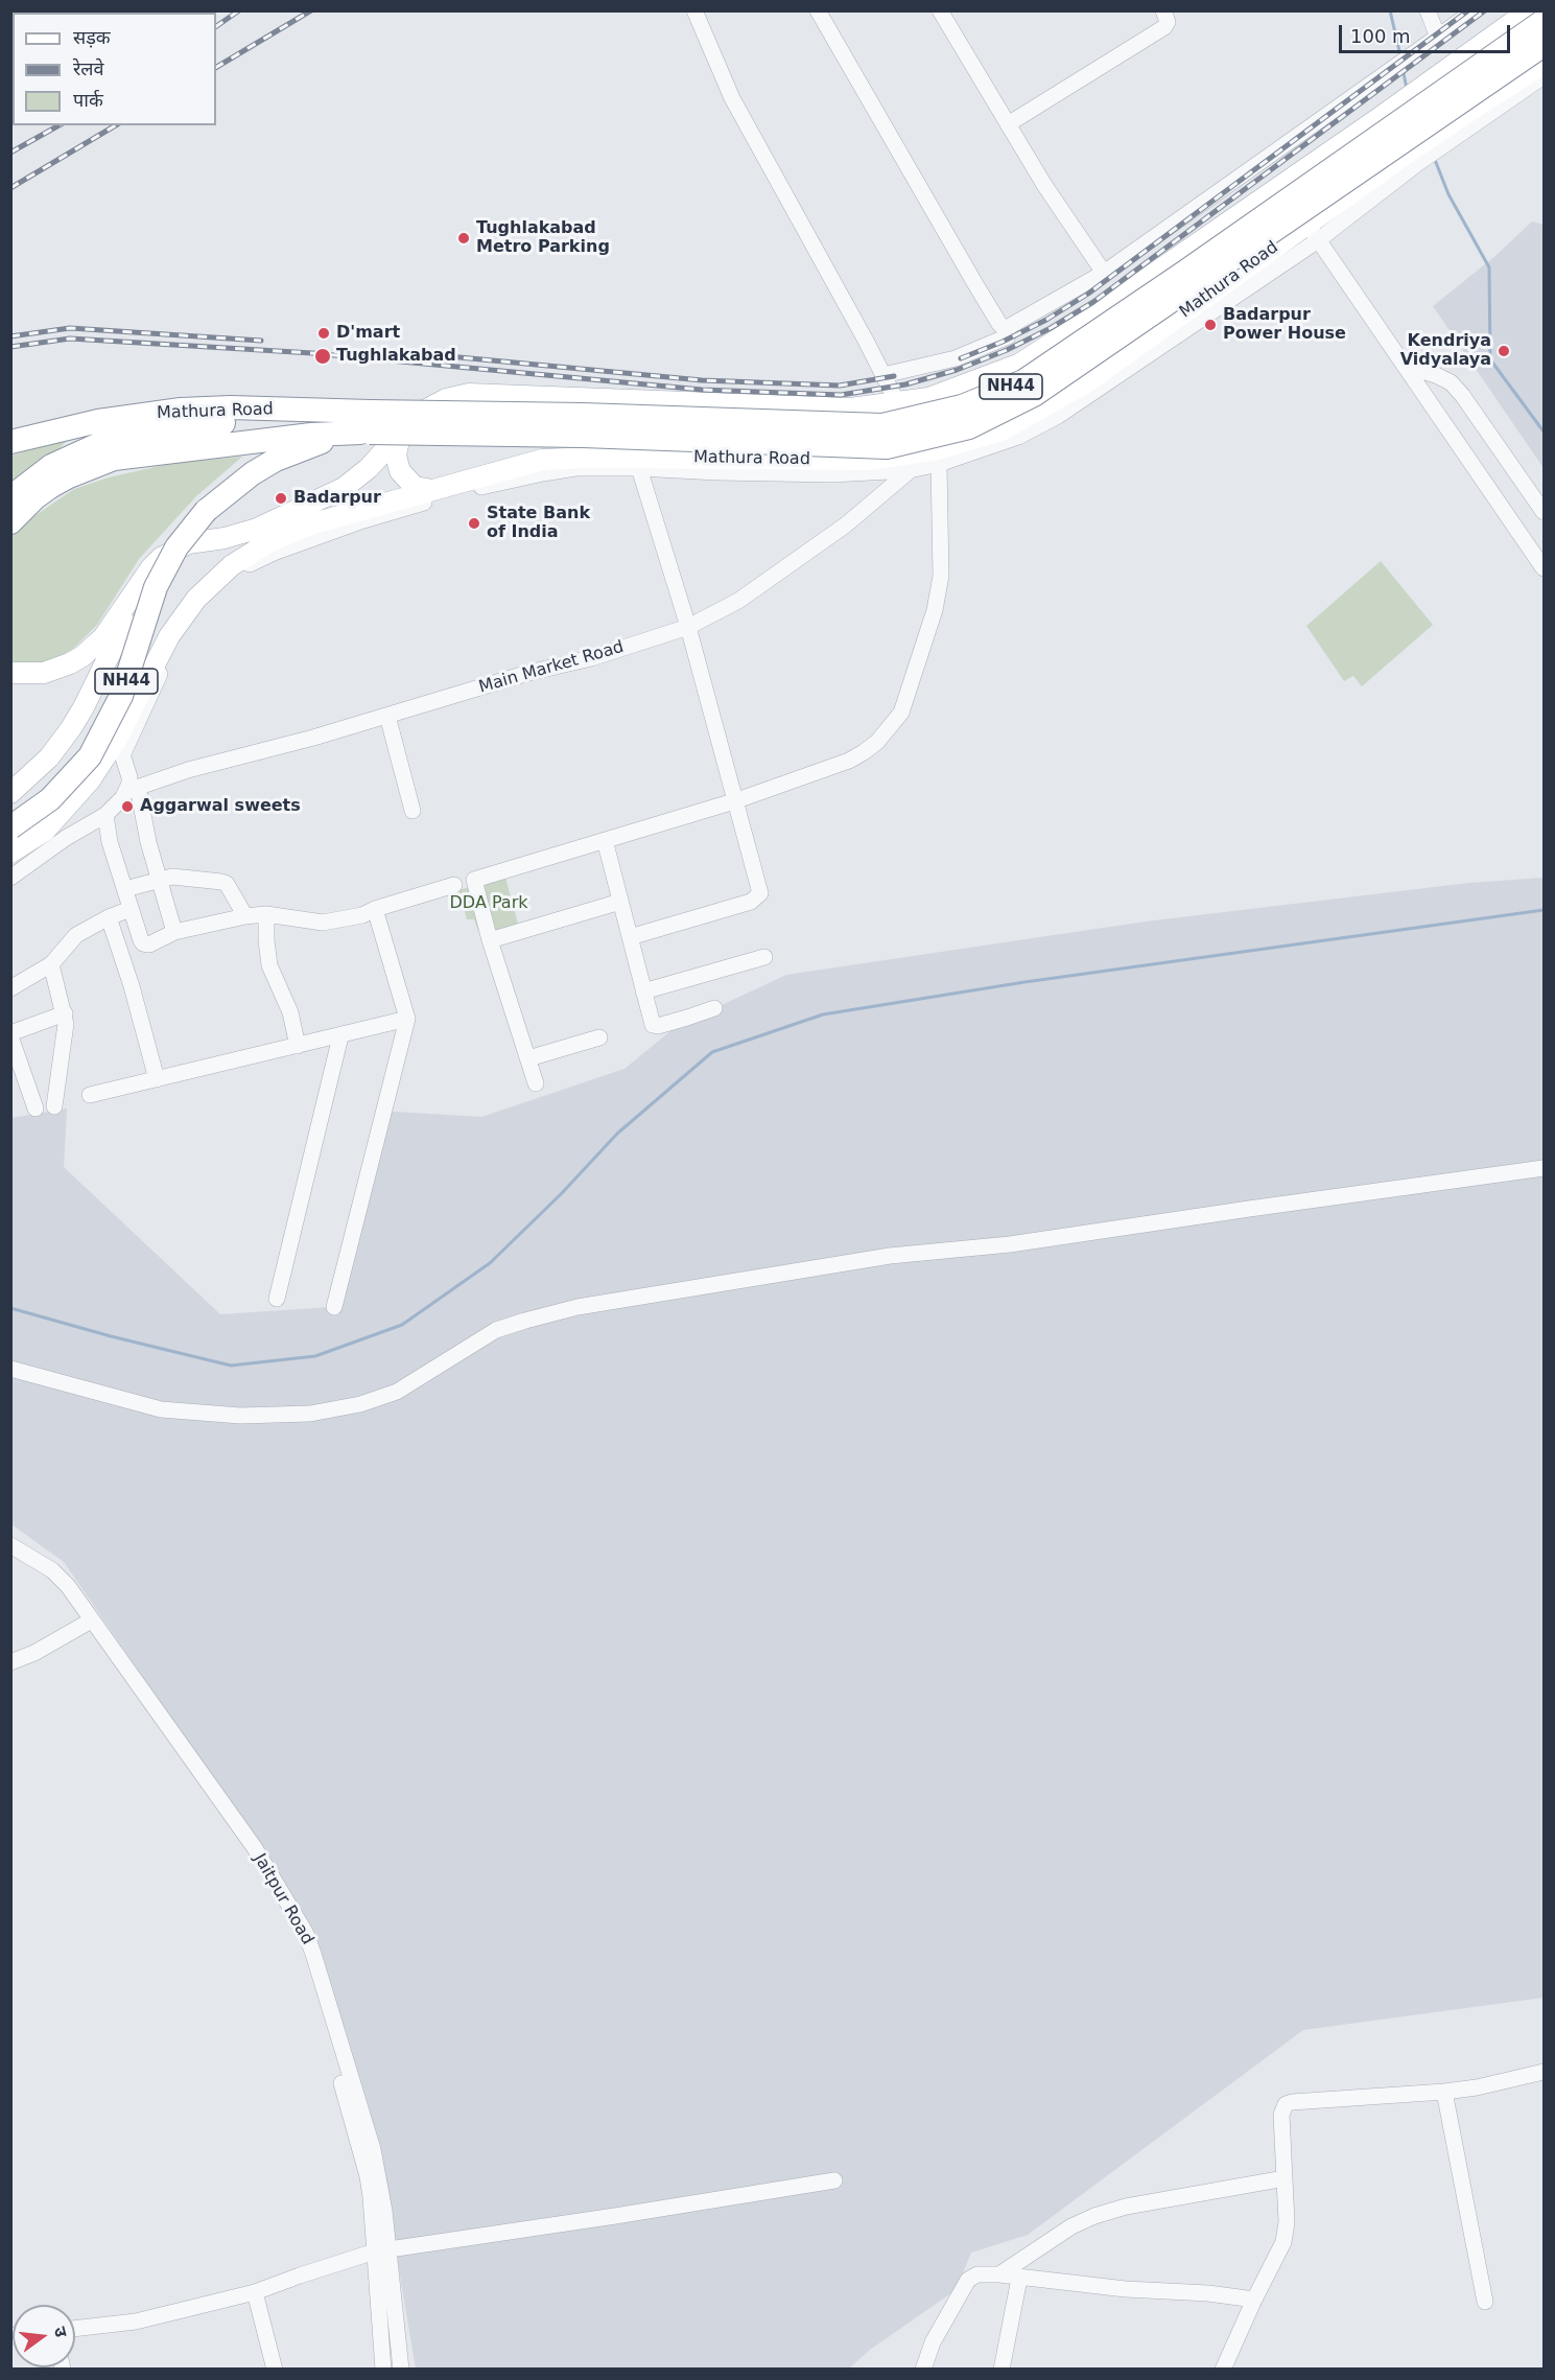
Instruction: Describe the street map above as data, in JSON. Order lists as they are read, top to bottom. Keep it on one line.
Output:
{"streets":{"highway":["Mathura Road","NH44"],"street":["Main Market Road","Jaitpur Road"]},"crossings":[["Mathura Road","Main Market Road"]],"parks":["DDA Park"],"places":["Tughlakabad Metro Parking","Badarpur Power House","D'mart","Kendriya Vidyalaya","Tughlakabad","Badarpur","State Bank of India","Aggarwal sweets"],"legend":["सड़क","रेलवे","पार्क"],"scale_bar":"100 m","north":"right"}
